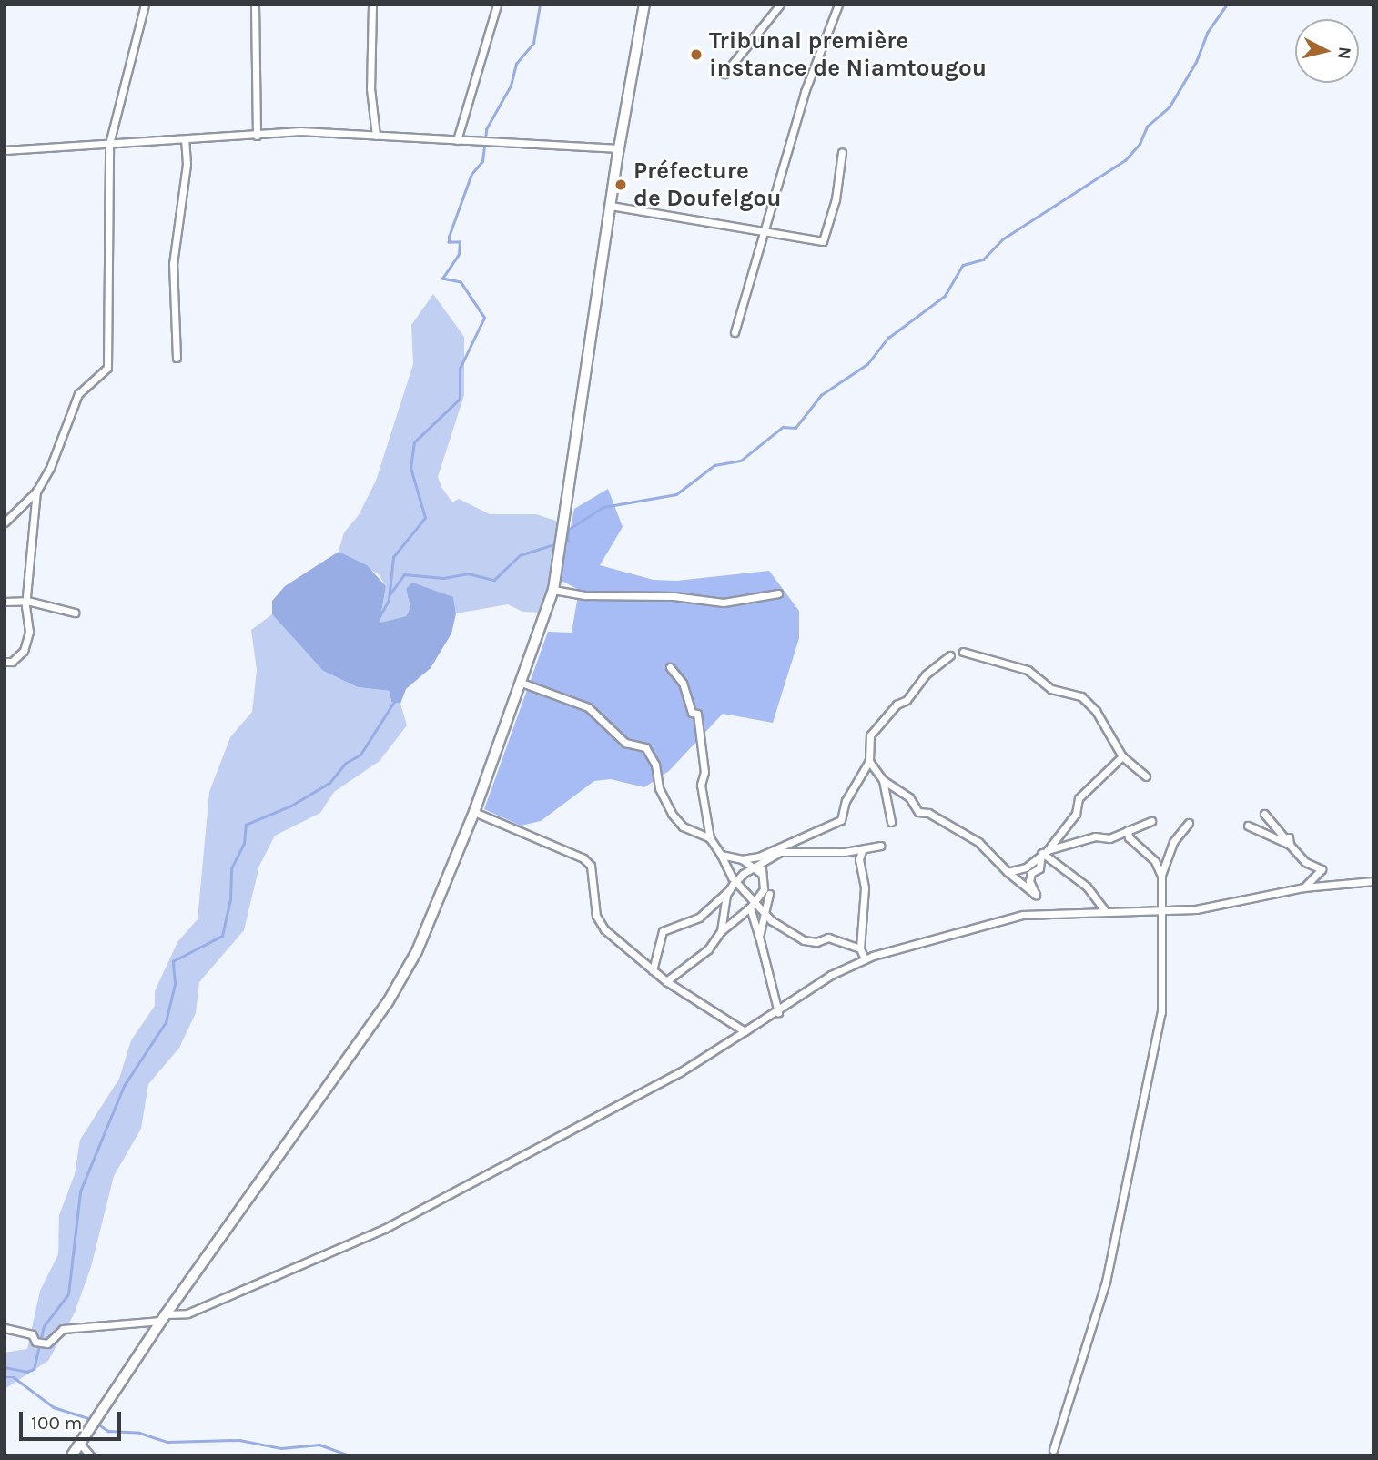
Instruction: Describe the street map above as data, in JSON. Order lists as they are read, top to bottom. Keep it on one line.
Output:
{"places":["Tribunal première instance de Niamtougou","Préfecture de Doufelgou"],"scale_bar":"100 m","north":"right"}
